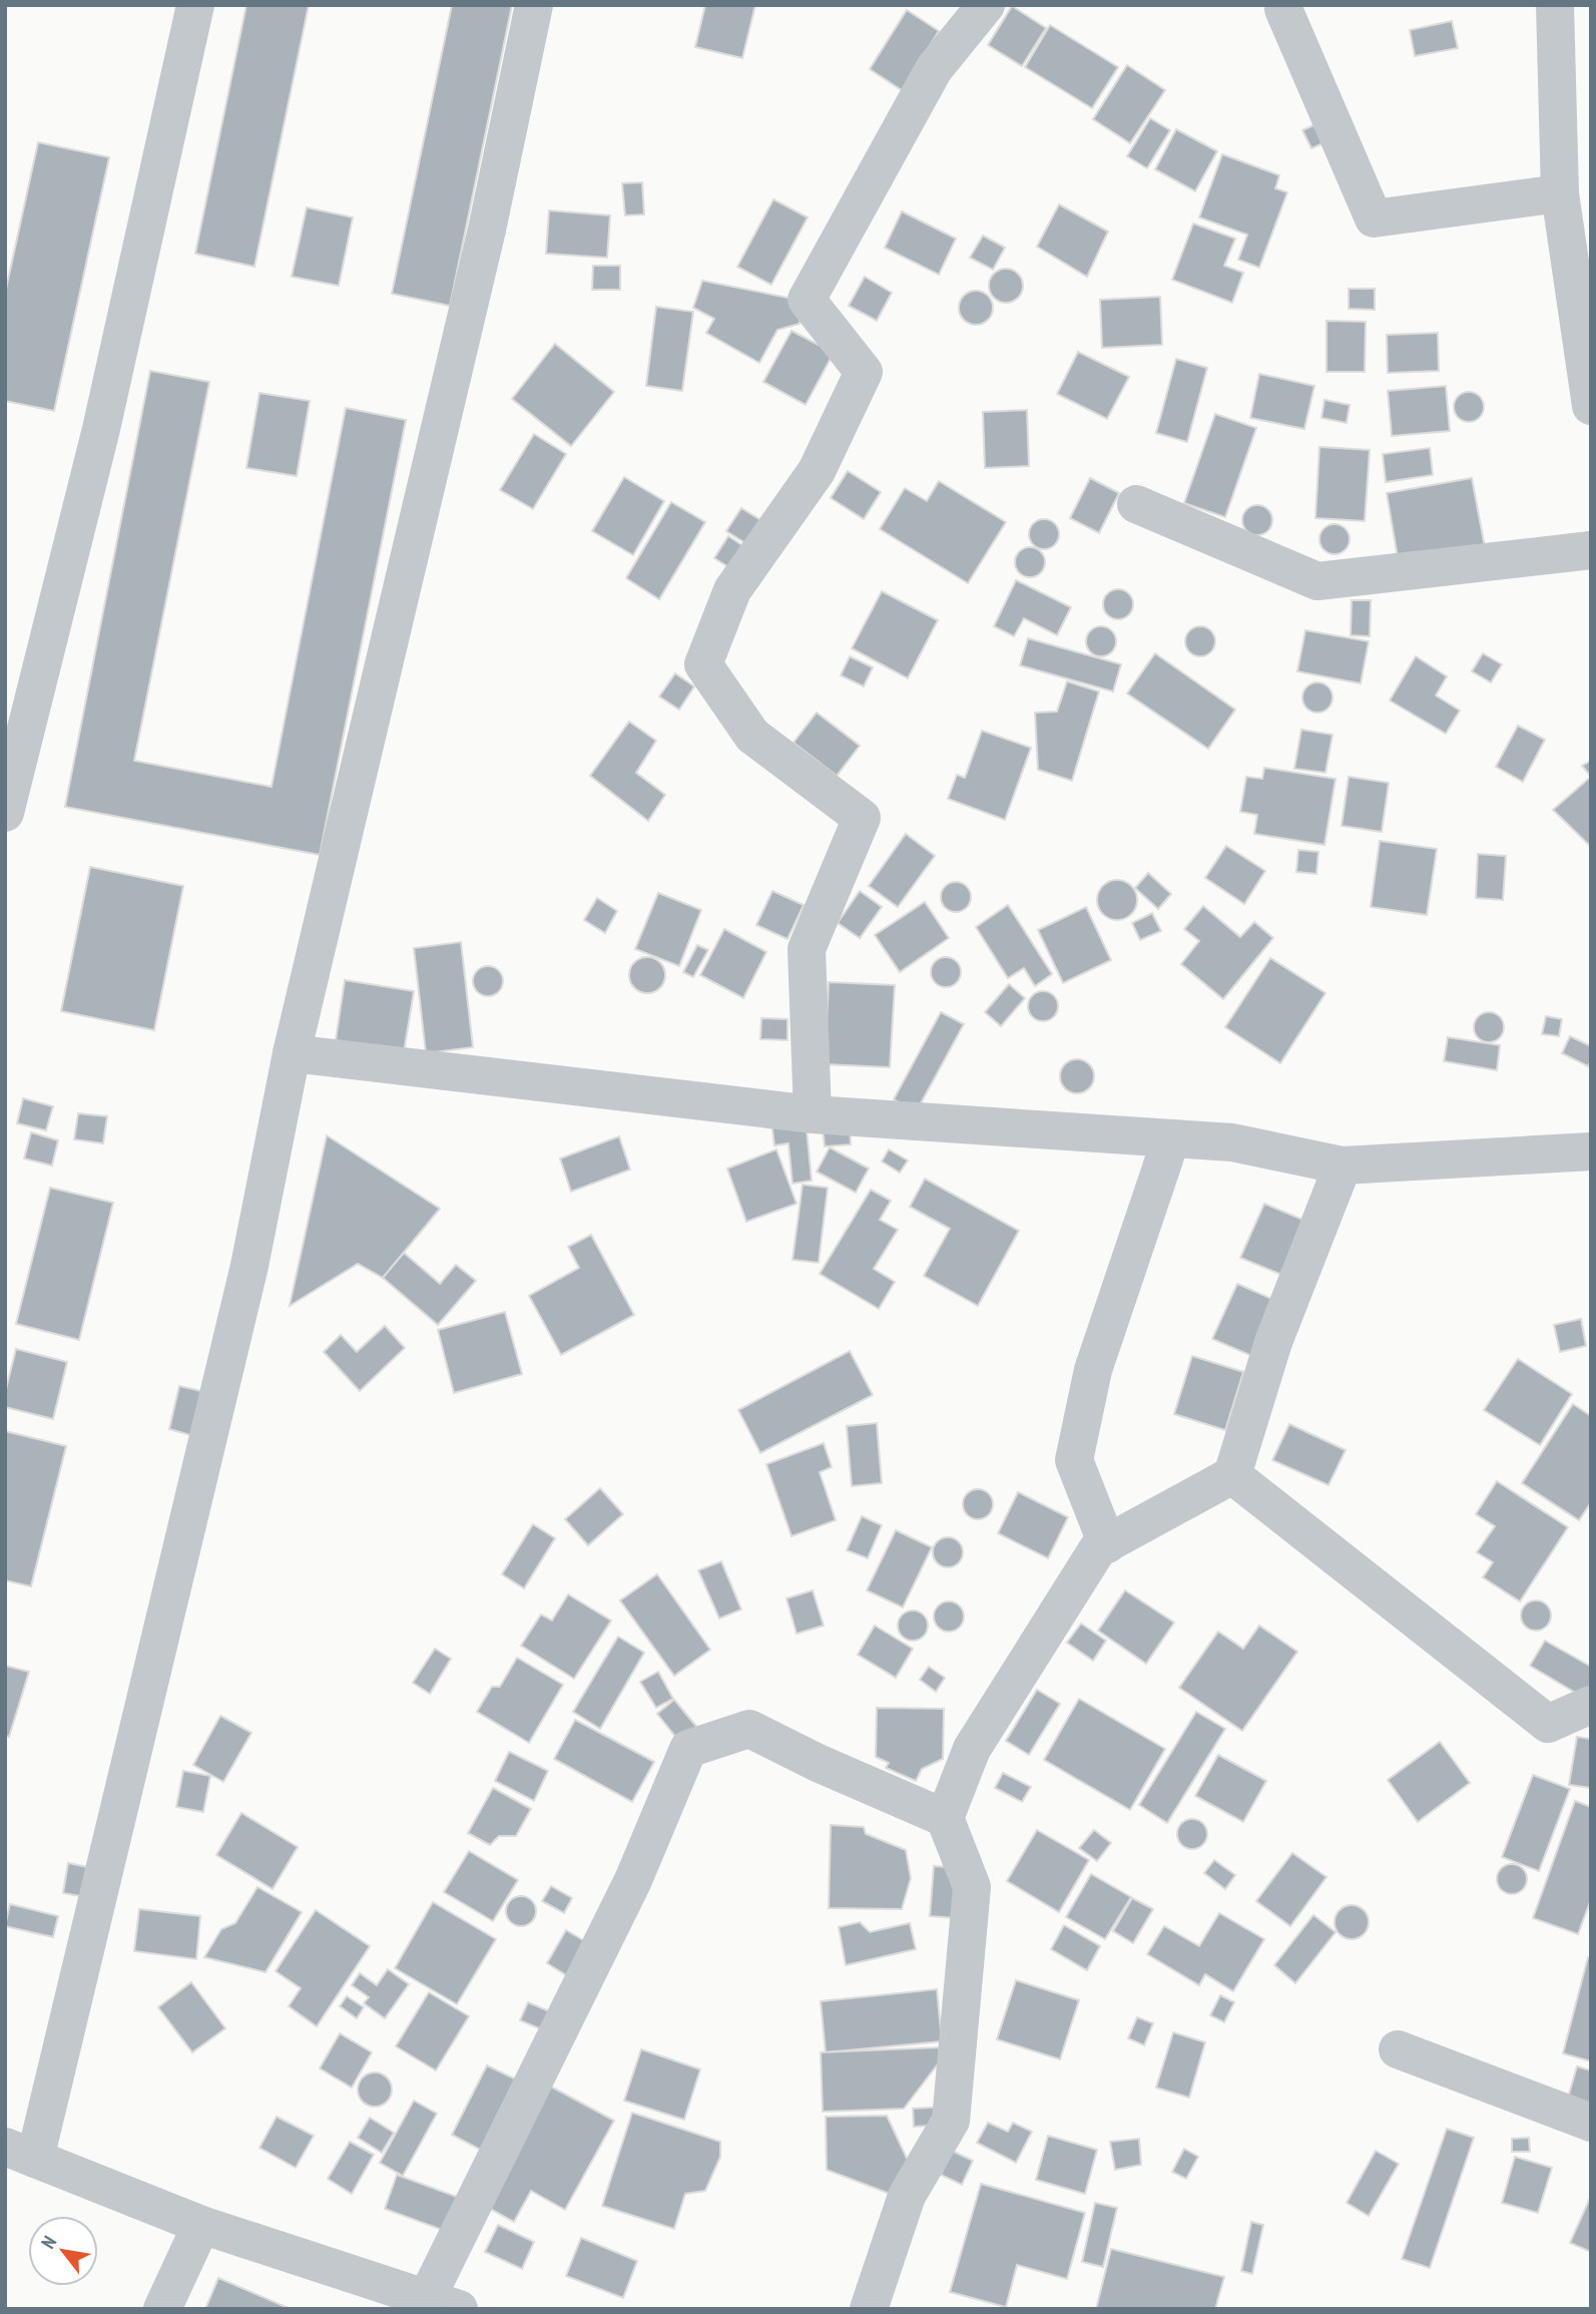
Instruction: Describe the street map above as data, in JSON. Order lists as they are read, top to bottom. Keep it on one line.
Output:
{"north":"top left"}
